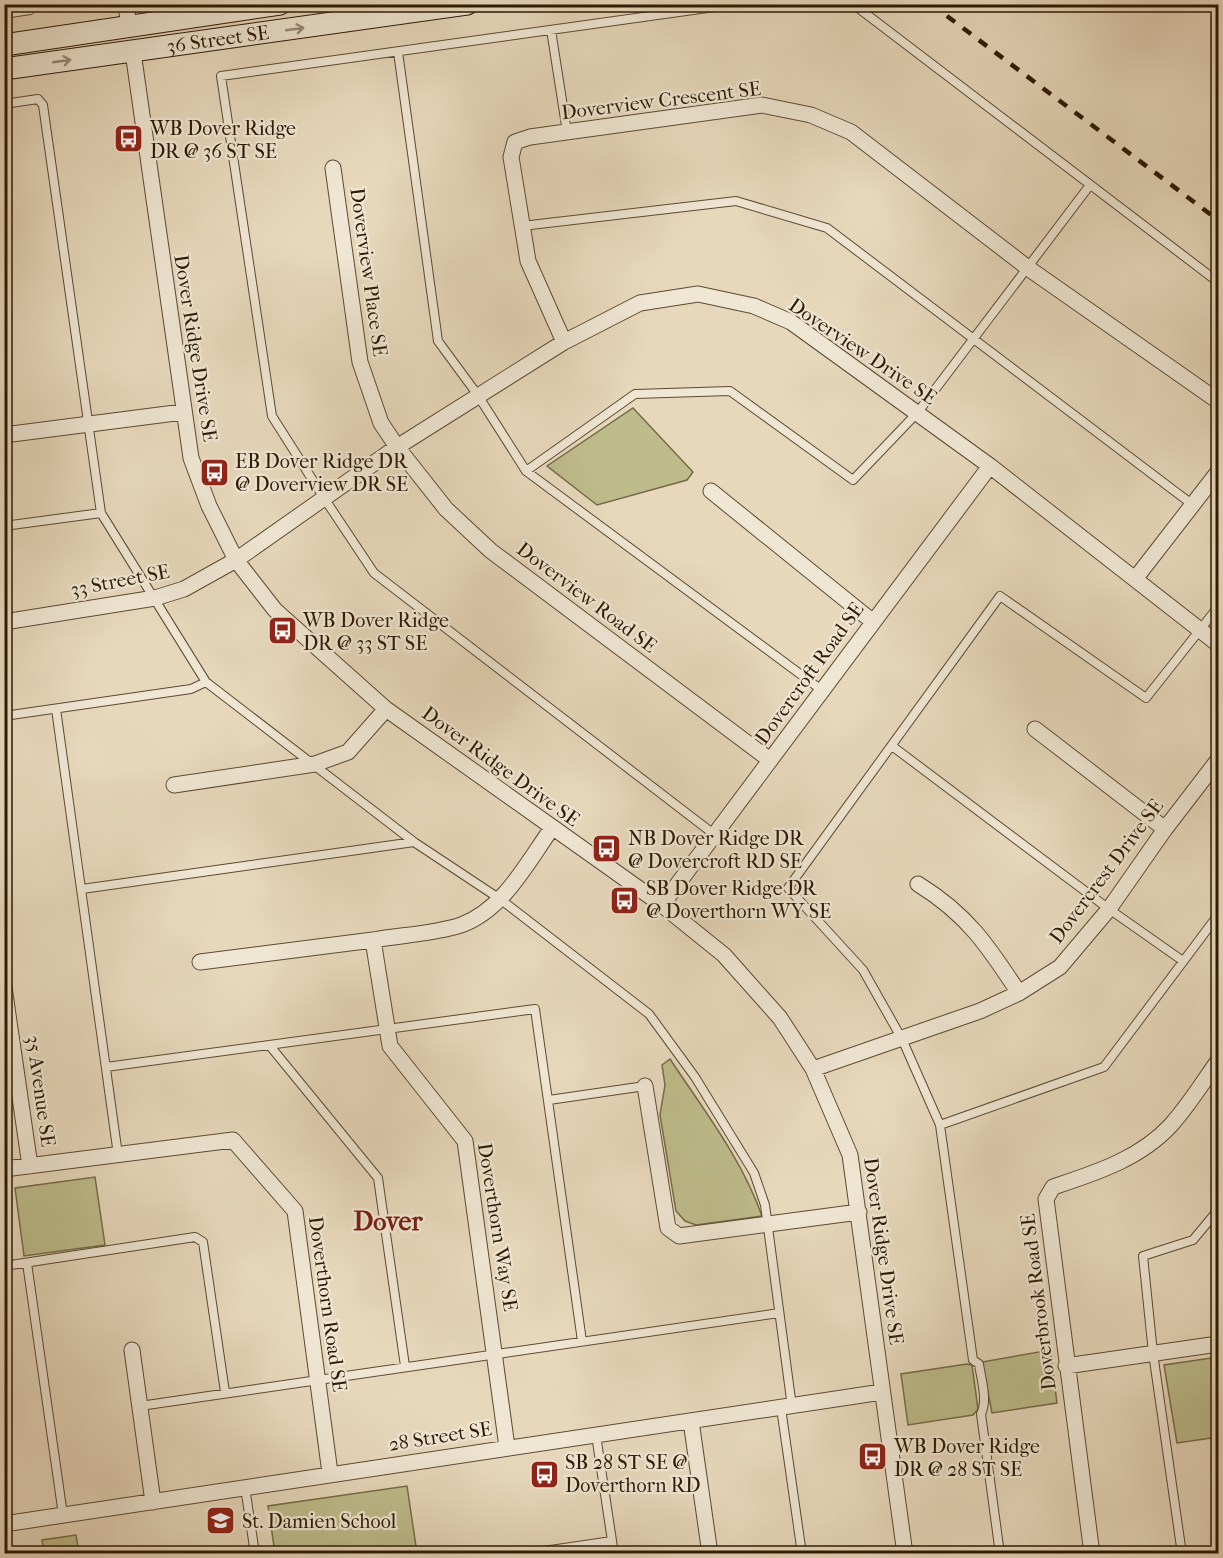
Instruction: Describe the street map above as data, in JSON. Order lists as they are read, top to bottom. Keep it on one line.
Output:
{"streets":{"main road":["36 Street SE"],"street":["Doverview Crescent SE","Doverview Place SE","Dover Ridge Drive SE","Doverview Drive SE","33 Street SE","Doverview Road SE","Dovercroft Road SE","Dovercrest Drive SE","35 Avenue SE","Doverthorn Way SE","Doverbrook Road SE","Doverthorn Road SE","28 Street SE"]},"crossings":[["36 Street SE","Dover Ridge Drive SE"],["Doverview Crescent SE","Doverview Drive SE"],["Doverview Place SE","Doverview Drive SE"],["Doverview Place SE","Doverview Road SE"],["Dover Ridge Drive SE","Doverview Drive SE"],["Dover Ridge Drive SE","33 Street SE"],["Dover Ridge Drive SE","Dovercroft Road SE"],["Dover Ridge Drive SE","Dovercrest Drive SE"],["Dover Ridge Drive SE","28 Street SE"],["Doverview Drive SE","33 Street SE"],["Doverview Drive SE","Doverview Road SE"],["Doverview Drive SE","Dovercroft Road SE"],["Doverview Road SE","Dovercroft Road SE"],["35 Avenue SE","Doverthorn Road SE"],["Doverthorn Way SE","28 Street SE"],["Doverthorn Road SE","28 Street SE"]],"districts":["Dover"],"places":{"bus stop":["WB Dover Ridge DR @ 36 ST SE","EB Dover Ridge DR @ Doverview DR SE","WB Dover Ridge DR @ 33 ST SE","NB Dover Ridge DR @ Dovercroft RD SE","SB Dover Ridge DR @ Doverthorn WY SE","WB Dover Ridge DR @ 28 ST SE","SB 28 ST SE @ Doverthorn RD"],"school or university":["St. Damien School"]}}
